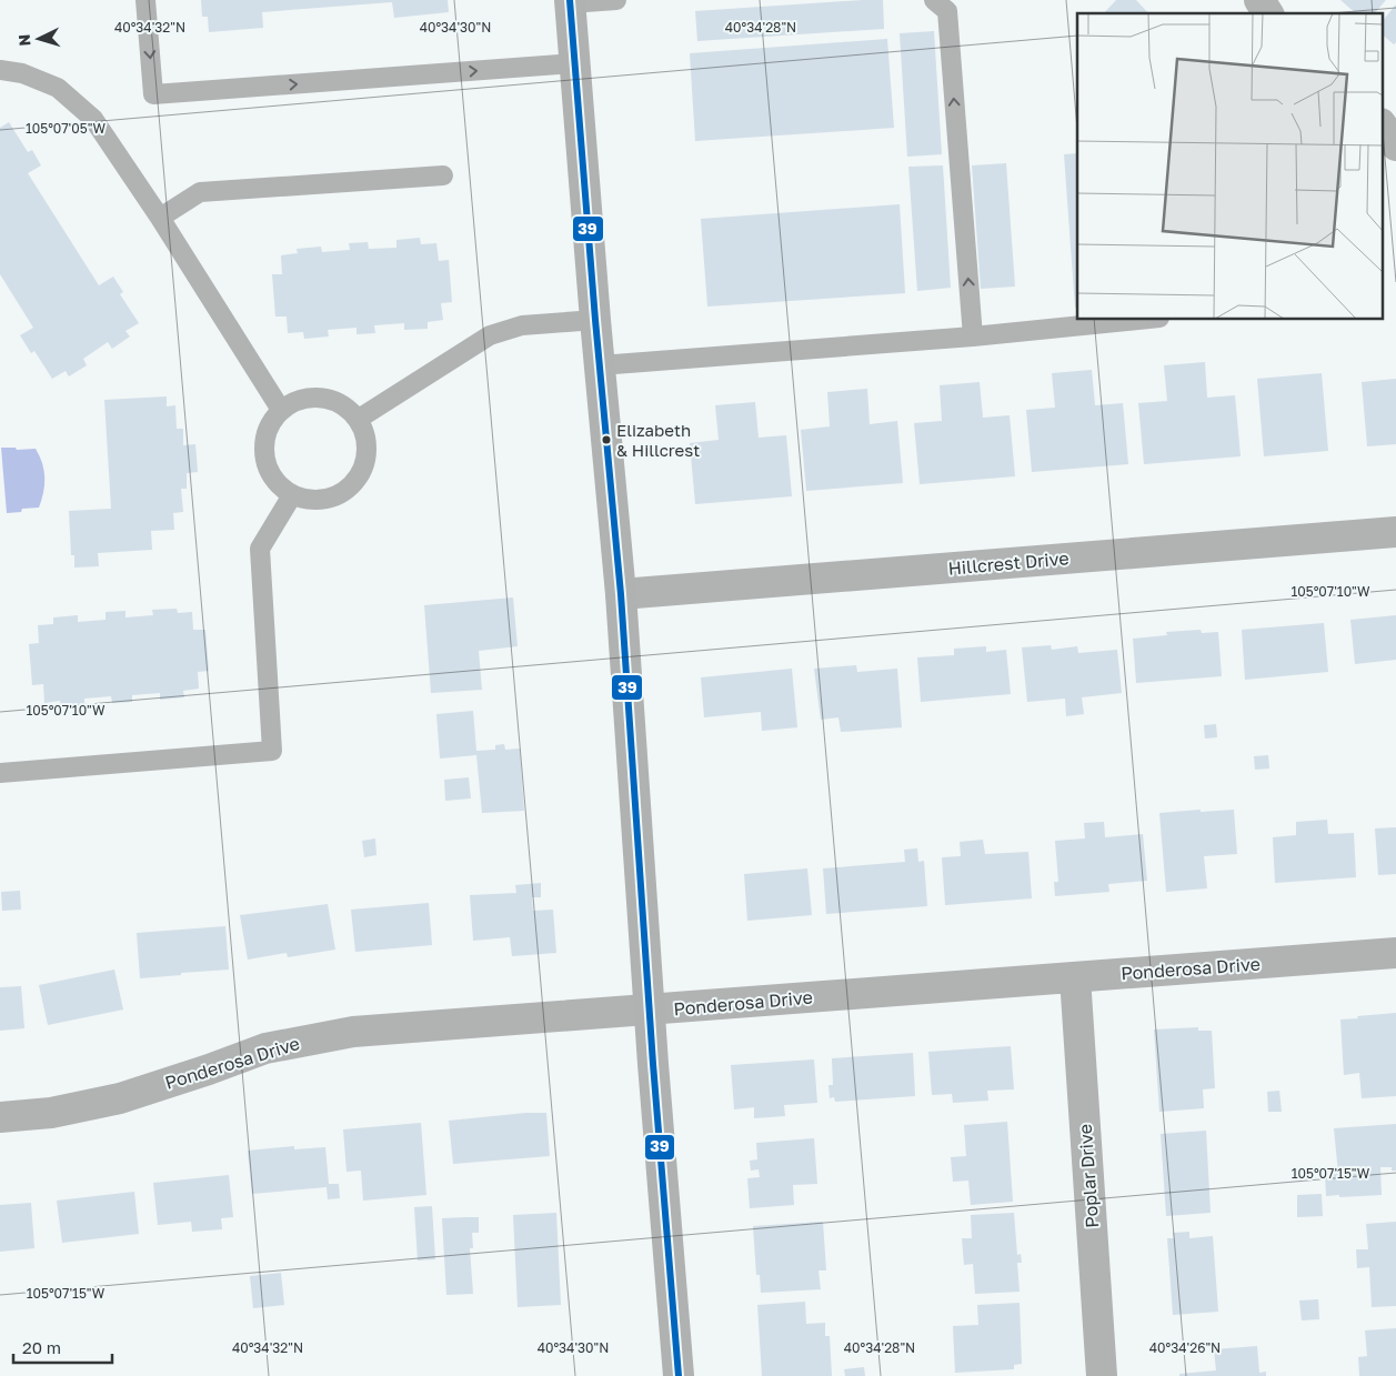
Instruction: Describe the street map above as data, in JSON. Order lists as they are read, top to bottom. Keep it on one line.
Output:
{"streets":{"street":["Hillcrest Drive","Ponderosa Drive","Poplar Drive"]},"crossings":[["Ponderosa Drive","Poplar Drive"]],"places":["Elizabeth & Hillcrest"],"lines":["transit line 39"],"scale_bar":"20 m","north":"left","coordinates":["40°34'32\"N","40°34'30\"N","40°34'28\"N","105°07'05\"W","105°07'10\"W","105°07'15\"W","40°34'26\"N"]}
